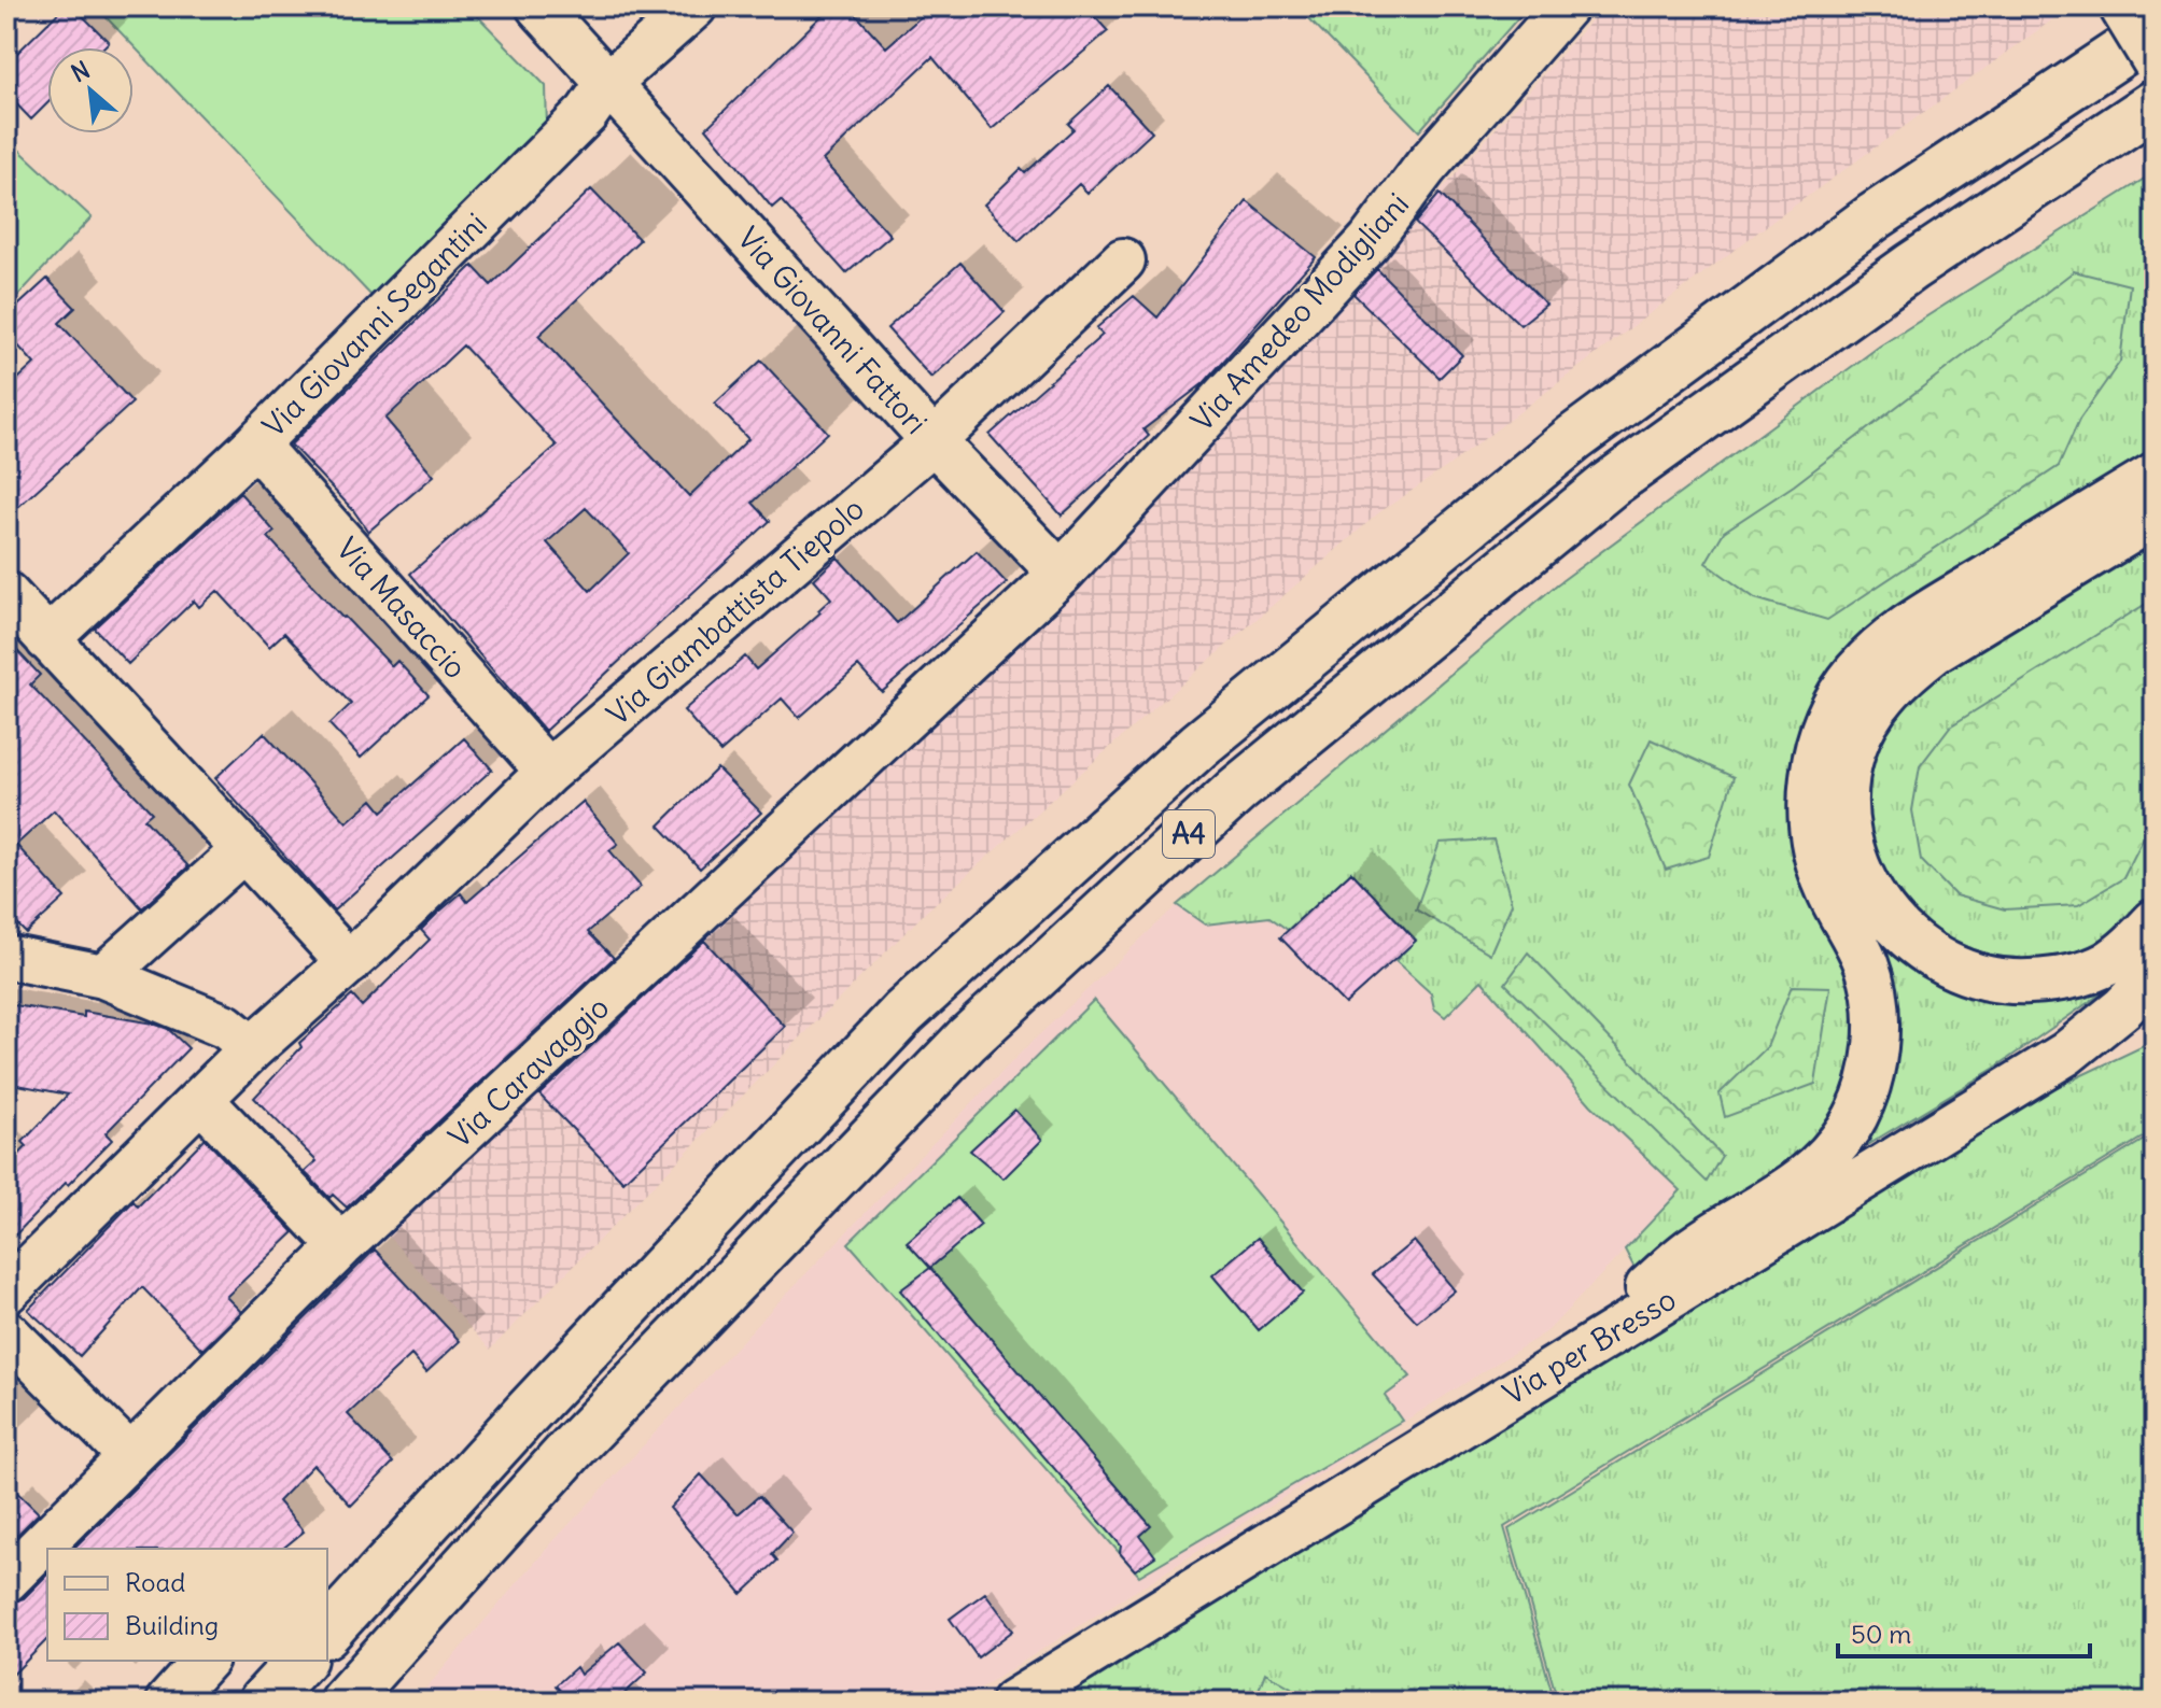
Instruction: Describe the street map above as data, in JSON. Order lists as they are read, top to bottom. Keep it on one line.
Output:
{"streets":{"highway":["A4"],"street":["Via Amedeo Modigliani","Via Giovanni Segantini","Via Giovanni Fattori","Via Masaccio","Via Giambattista Tiepolo","Via Caravaggio","Via per Bresso"]},"crossings":[["Via Amedeo Modigliani","Via Giovanni Fattori"],["Via Amedeo Modigliani","Via Caravaggio"],["Via Giovanni Segantini","Via Giovanni Fattori"],["Via Giovanni Segantini","Via Masaccio"],["Via Giovanni Fattori","Via Giambattista Tiepolo"],["Via Giovanni Fattori","Via Caravaggio"],["Via Masaccio","Via Giambattista Tiepolo"]],"legend":["Road","Building"],"scale_bar":"50 m","north":"top left"}
